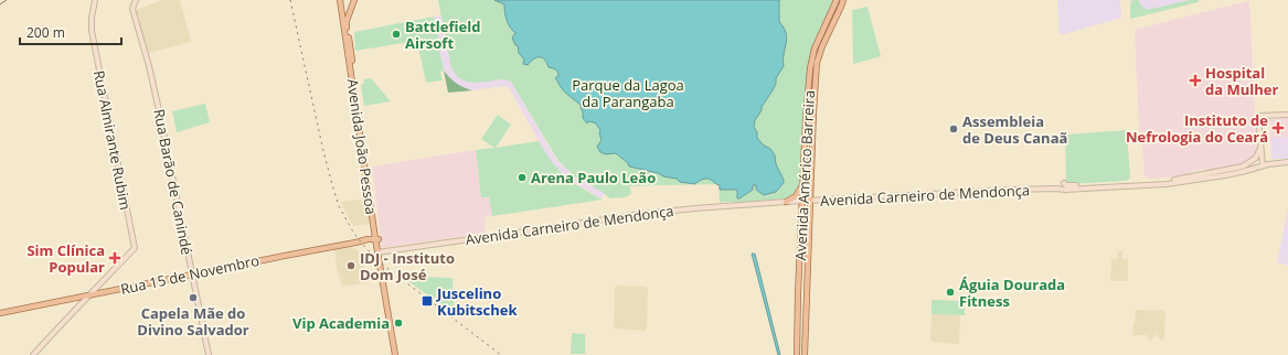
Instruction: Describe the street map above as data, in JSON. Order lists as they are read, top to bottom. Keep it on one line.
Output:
{"streets":{"main road":["Rua Almirante Rubim","Avenida João Pessoa","Avenida Américo Barreira","Rua Barão de Canindé","Avenida Carneiro de Mendonça","Rua 15 de Novembro"]},"crossings":[["Rua Almirante Rubim","Rua 15 de Novembro"],["Avenida João Pessoa","Avenida Carneiro de Mendonça"],["Avenida João Pessoa","Rua 15 de Novembro"],["Avenida Américo Barreira","Avenida Carneiro de Mendonça"],["Rua Barão de Canindé","Rua 15 de Novembro"]],"parks":["Parque da Lagoa da Parangaba"],"places":{"other":["Battlefield Airsoft","Assembleia de Deus Canaã","Arena Paulo Leão","IDJ - Instituto Dom José","Águia Dourada Fitness","Capela Mãe do Divino Salvador","Vip Academia"],"health":["Hospital da Mulher","Instituto de Nefrologia do Ceará","Sim Clínica Popular"],"transit":["Juscelino Kubitschek"]},"scale_bar":"200 m"}
